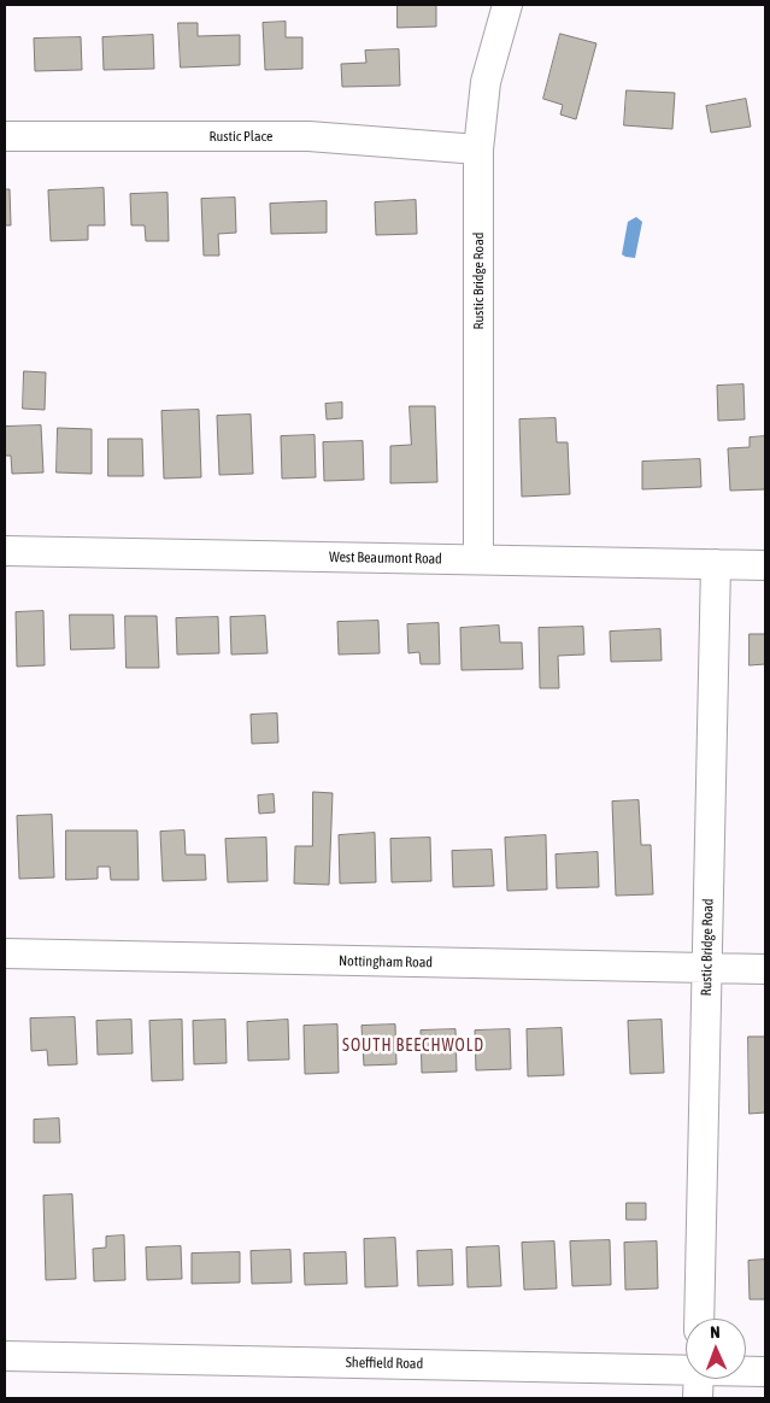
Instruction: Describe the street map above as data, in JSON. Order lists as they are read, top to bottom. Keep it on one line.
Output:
{"streets":{"street":["Rustic Place","Rustic Bridge Road","West Beaumont Road","Nottingham Road","Sheffield Road"]},"crossings":[["Rustic Place","Rustic Bridge Road"],["Rustic Bridge Road","West Beaumont Road"],["Rustic Bridge Road","Nottingham Road"]],"districts":["SOUTH BEECHWOLD"],"north":"top"}
